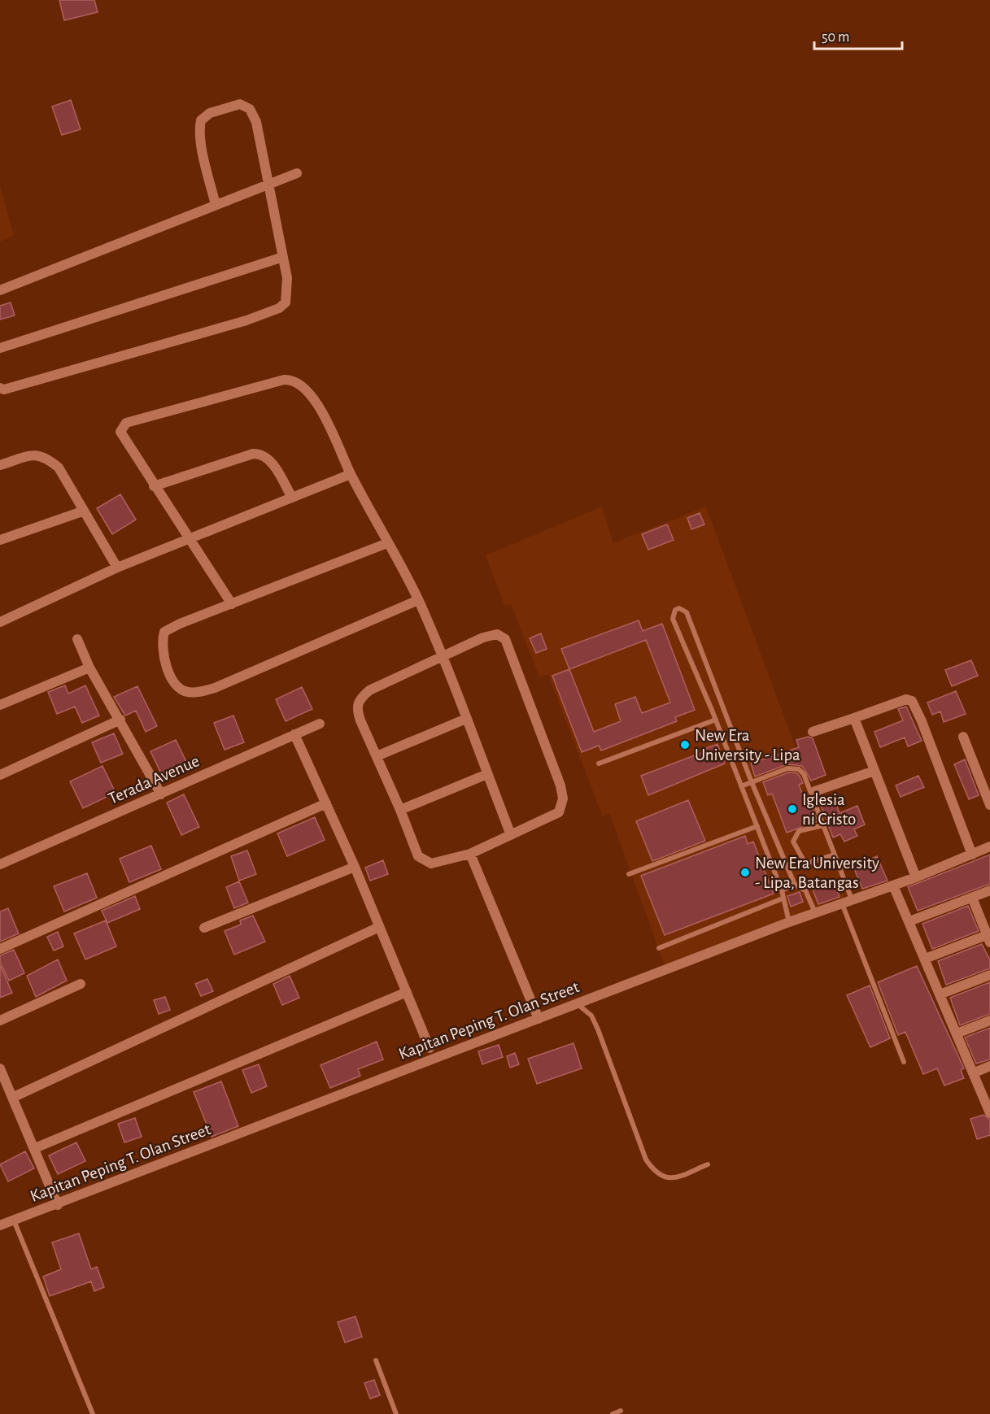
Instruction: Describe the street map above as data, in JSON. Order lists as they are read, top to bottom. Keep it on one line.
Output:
{"streets":{"street":["Terada Avenue","Kapitan Peping T. Olan Street"]},"places":["New Era University - Lipa","Iglesia ni Cristo","New Era University - Lipa, Batangas"],"scale_bar":"50 m"}
